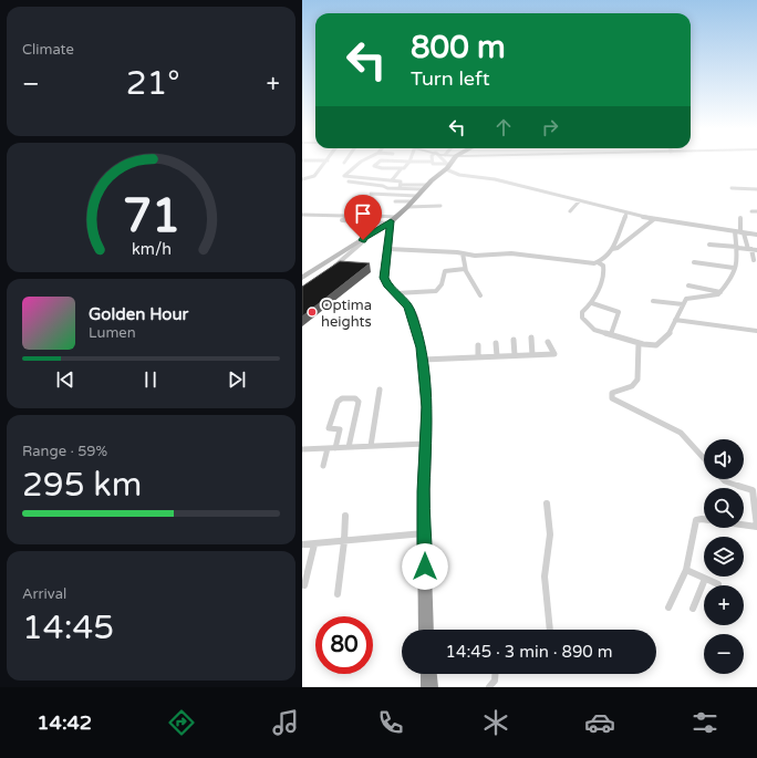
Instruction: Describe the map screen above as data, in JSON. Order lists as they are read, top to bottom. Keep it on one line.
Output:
{"places":["Optima heights"],"page":{"tile":["Climate",["Range · 59%","295 km"],["Arrival","14:45"]],"turn":["800 m","Turn left"],"heat":["−","21°","+"],"song":["Golden Hour","Lumen"],"map_buttons":["+","−"],"limit":"80","trip":"14:45 · 3 min · 890 m","tabs":"14:42","gauge":["71","km/h"]}}
